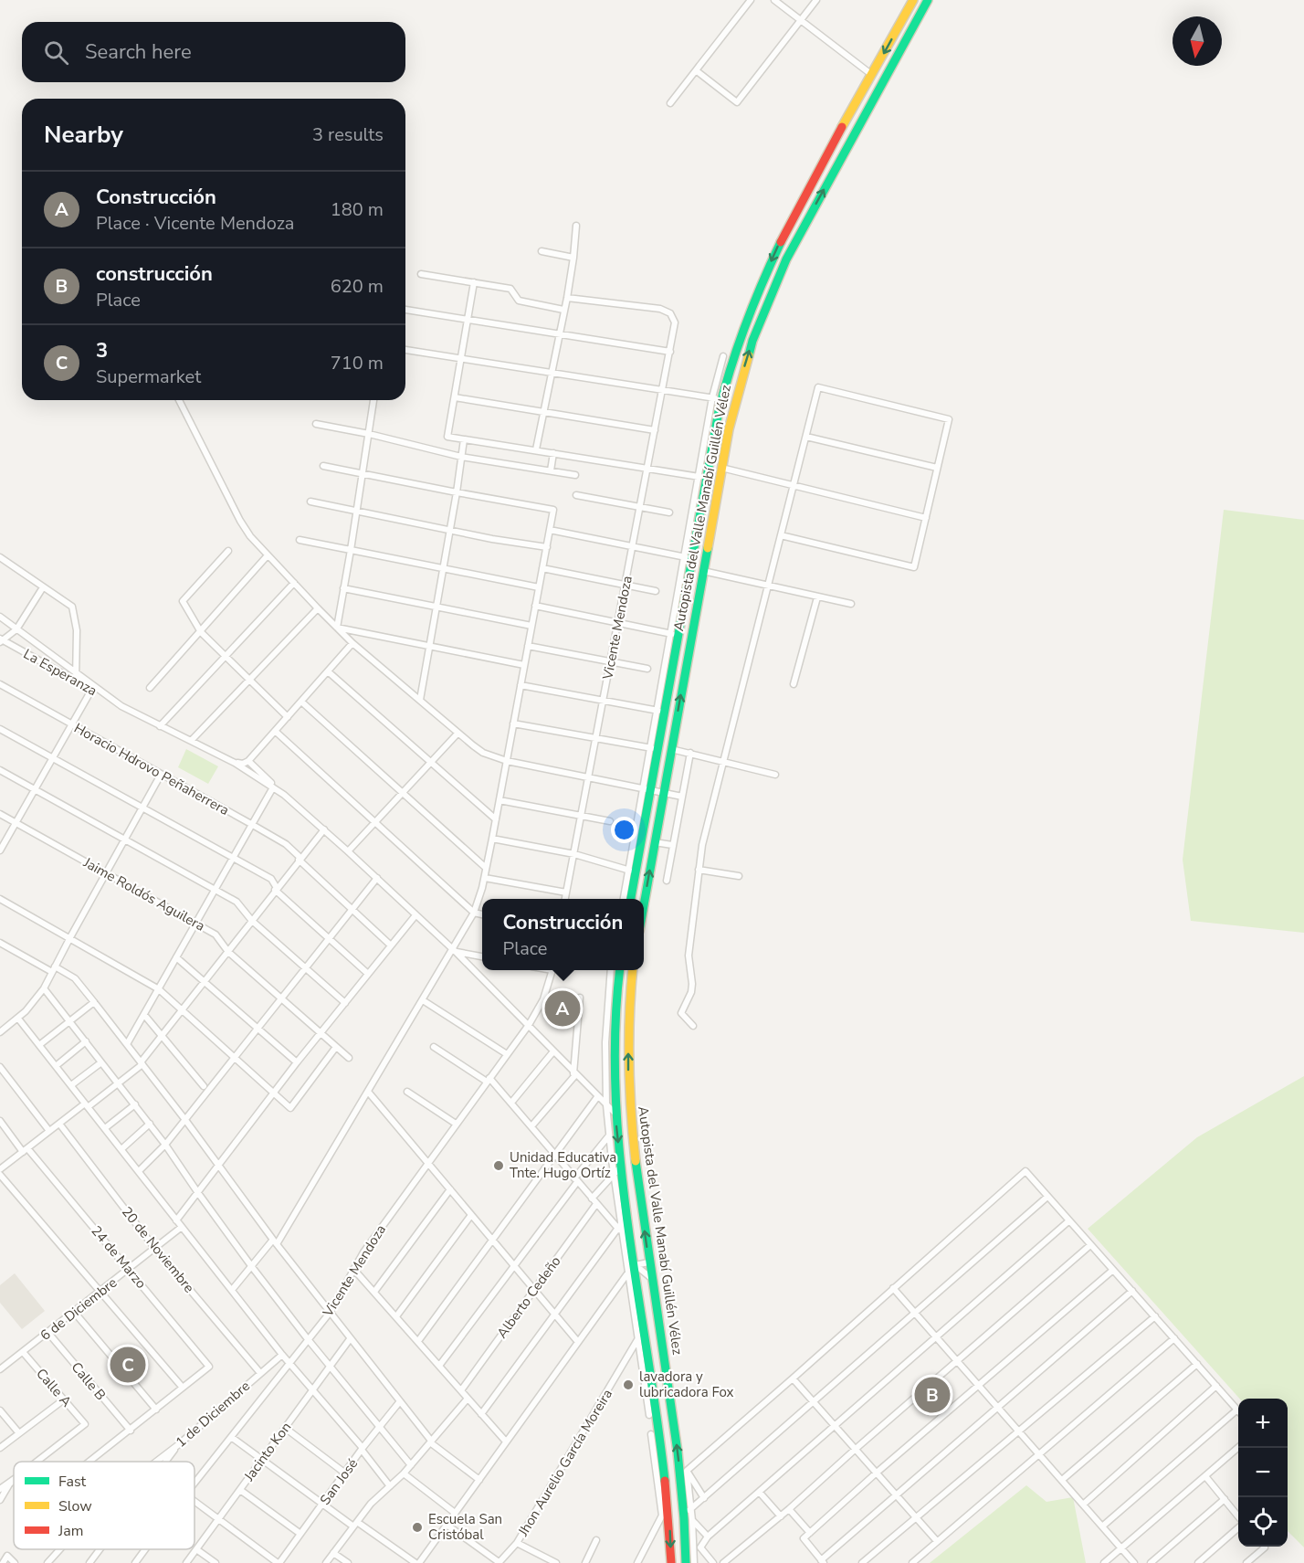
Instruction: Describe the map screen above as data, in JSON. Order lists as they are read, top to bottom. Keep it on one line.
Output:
{"streets":{"main road":["Autopista del Valle Manabí Guillén Vélez"],"street":["Vicente Mendoza","La Esperanza","Horacio Hdrovo Peñaherrera","Jaime Roldós Aguilera","20 de Noviembre","24 de Marzo","Alberto Cedeño","6 de Diciembre","Calle B","Calle A","1 de Diciembre","Jacinto Kon","Jhon Aurelio García Moreira","San José"]},"crossings":[["Autopista del Valle Manabí Guillén Vélez","Alberto Cedeño"],["Autopista del Valle Manabí Guillén Vélez","Jhon Aurelio García Moreira"],["20 de Noviembre","6 de Diciembre"],["20 de Noviembre","1 de Diciembre"],["24 de Marzo","6 de Diciembre"],["6 de Diciembre","Calle B"],["6 de Diciembre","Calle A"]],"places":["Unidad Educativa Tnte. Hugo Ortíz","lavadora y lubricadora Fox","Escuela San Cristóbal"],"legend":["Fast","Slow","Jam"],"north":"bottom","page":{"search":"Search here","heading":["Nearby","3 results"],"list":[{"mark":"A","name":"Construcción","note":"Place · Vicente Mendoza","value":"180 m"},{"mark":"B","name":"construcción","note":"Place","value":"620 m"},{"mark":"C","name":"3","note":"Supermarket","value":"710 m"}],"popup":["Construcción","Place"],"pins":["A","C","B"],"map_buttons":["+","−"]}}
